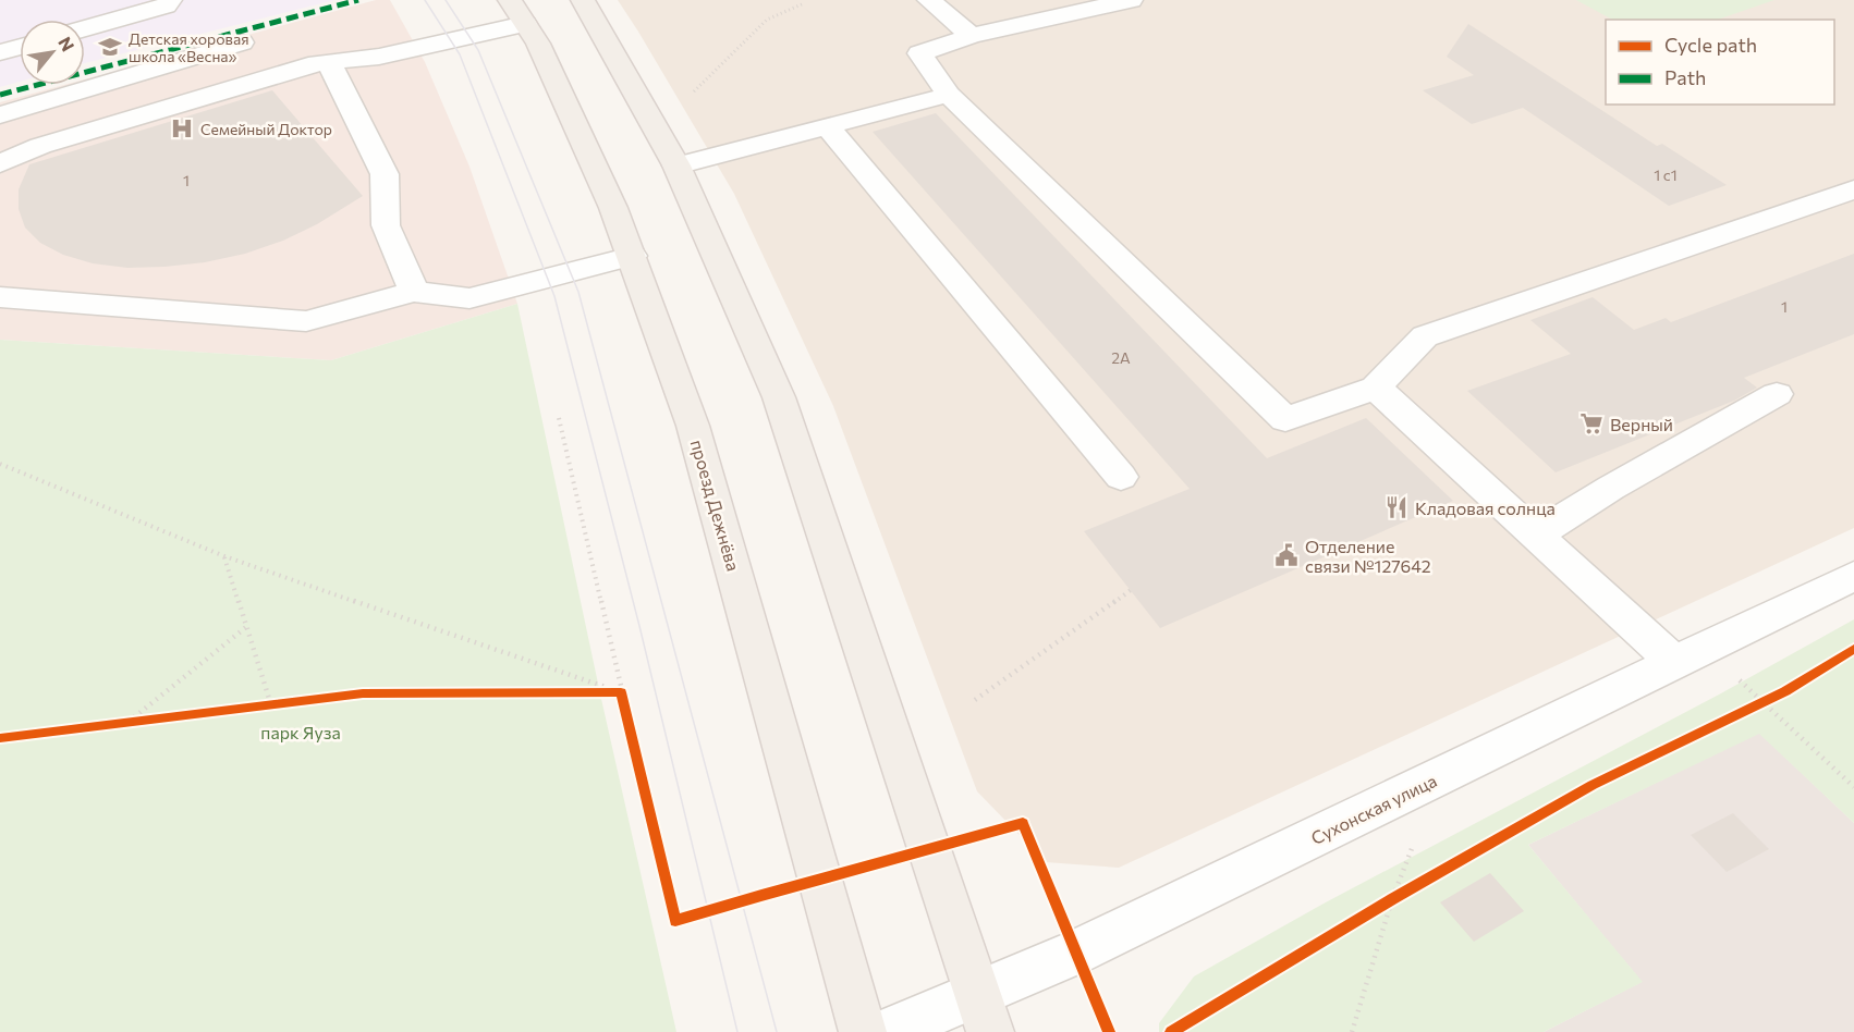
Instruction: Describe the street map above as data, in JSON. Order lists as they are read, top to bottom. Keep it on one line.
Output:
{"streets":{"main road":["проезд Дежнёва"],"street":["Сухонская улица"]},"parks":["парк Яуза"],"places":{"school or university":["Детская хоровая школа «Весна»"],"hospital":["Семейный Доктор"],"supermarket":["Верный"],"restaurant":["Кладовая солнца"],"public building":["Отделение связи №127642"]},"house_numbers":["1 с1","1","1","2А"],"legend":["Cycle path","Path"],"north":"top right"}
